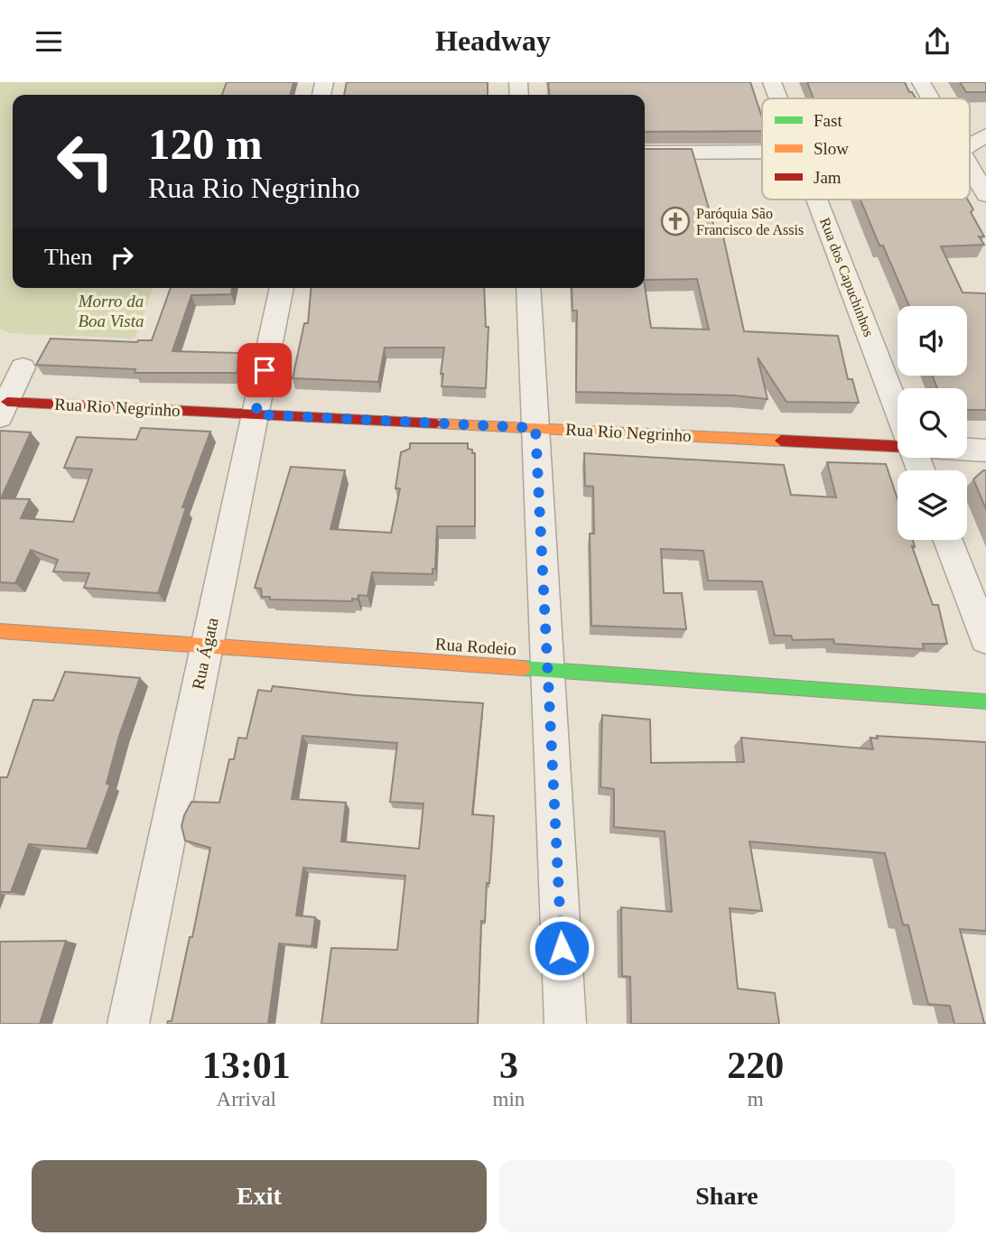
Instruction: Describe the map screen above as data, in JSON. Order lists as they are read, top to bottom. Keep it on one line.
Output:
{"streets":{"street":["Rua dos Capuchinhos","Rua Rio Negrinho","Rua Rodeio","Rua Ágata"]},"crossings":[["Rua Rio Negrinho","Rua Ágata"],["Rua Rodeio","Rua Ágata"]],"parks":["Morro da Boa Vista"],"places":{"church":["Paróquia São Francisco de Assis"]},"legend":["Fast","Slow","Jam"],"page":{"header":"Headway","turn":["120 m","Rua Rio Negrinho"],"then":"Then","eta":["13:01","Arrival","3","min","220","m"],"buttons":["Exit","Share"]}}
